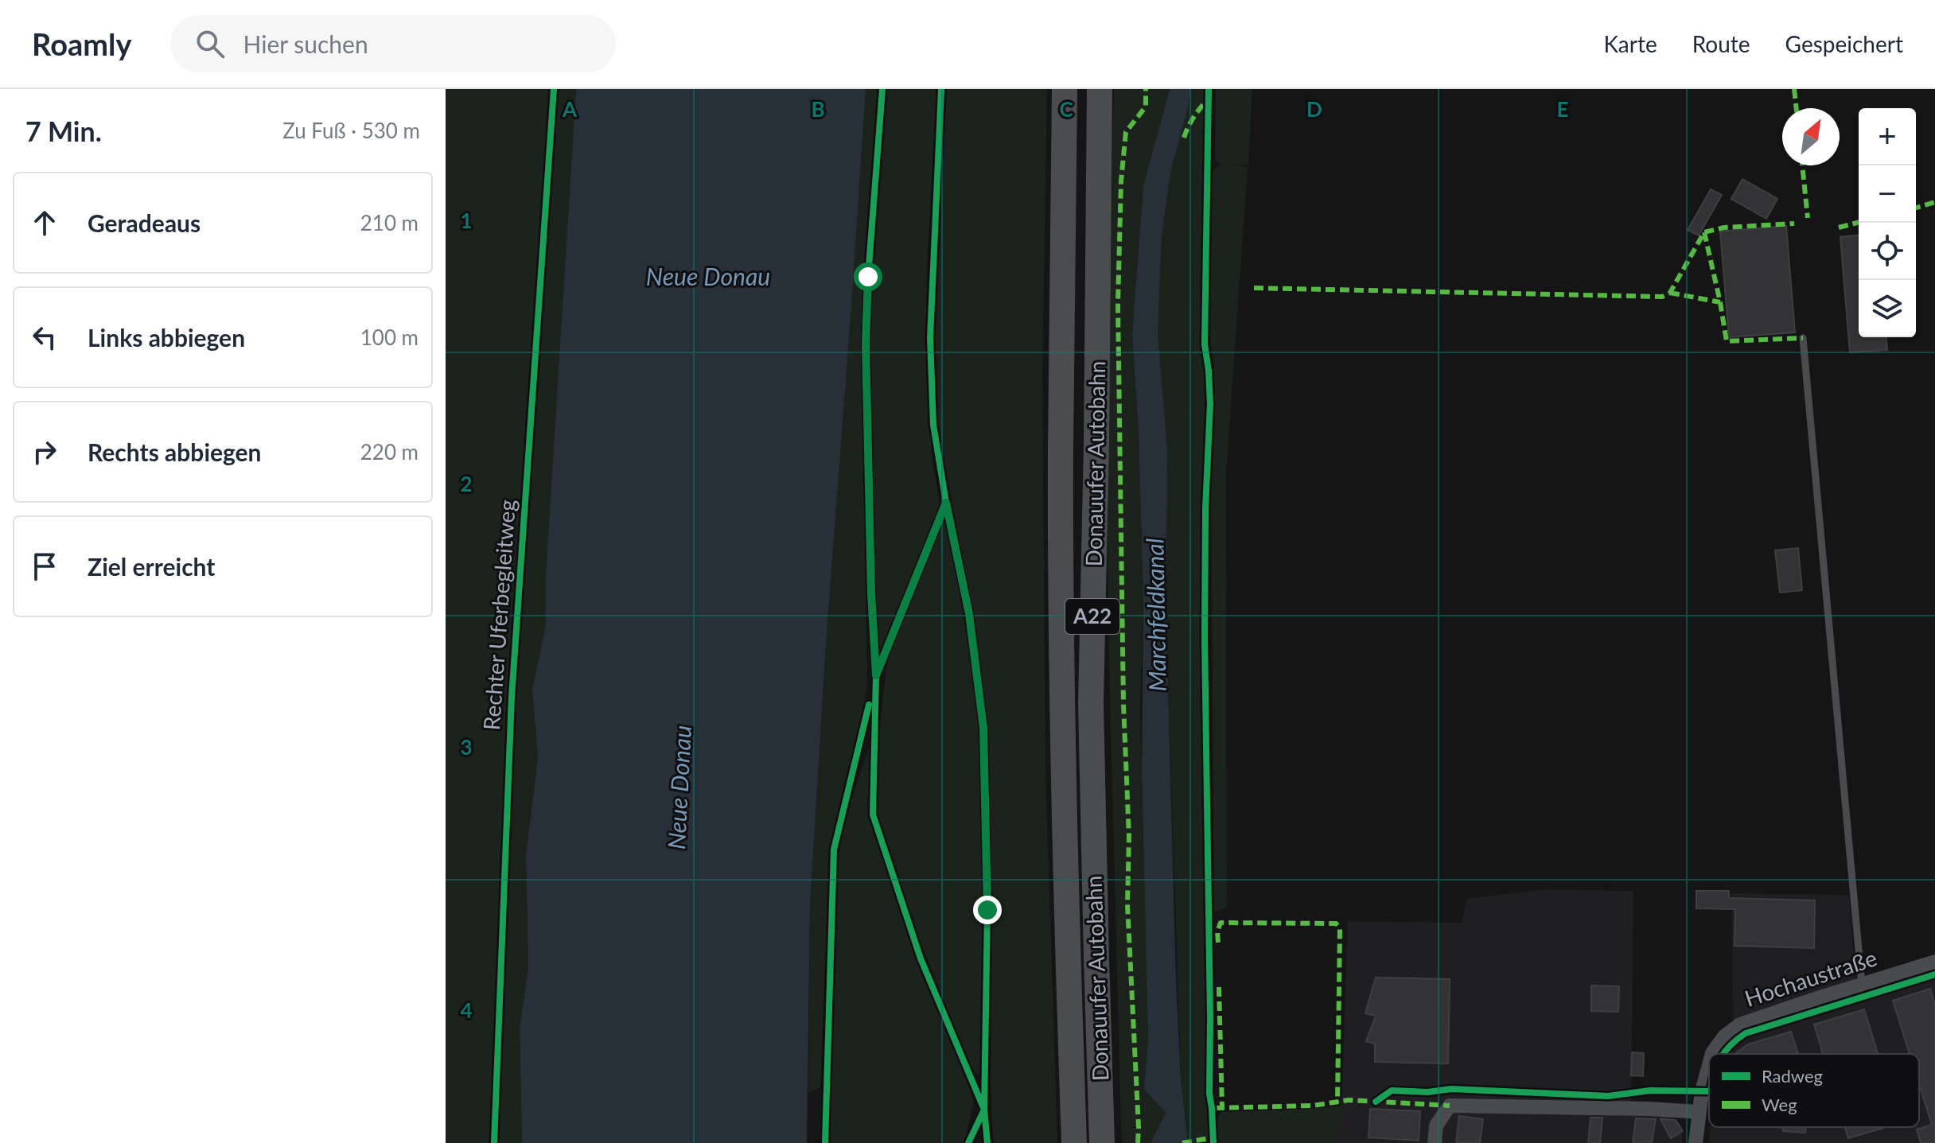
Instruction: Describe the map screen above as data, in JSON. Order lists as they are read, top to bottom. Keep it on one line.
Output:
{"streets":{"highway":["Donauufer Autobahn","A22"],"street":["Hochaustraße"],"cycle path":["Rechter Uferbegleitweg"]},"water":["Neue Donau","Marchfeldkanal"],"legend":["Radweg","Weg"],"north":"top right","page":{"header":"Roamly","search":"Hier suchen","nav":["Karte","Route","Gespeichert"],"heading":["7 Min.","Zu Fuß · 530 m"],"map_buttons":["+","−"],"list":[["Geradeaus","210 m"],["Links abbiegen","100 m"],["Rechts abbiegen","220 m"],"Ziel erreicht"]},"grid":{"columns":["A","B","C","D","E"],"rows":["1","2","3","4"]}}
